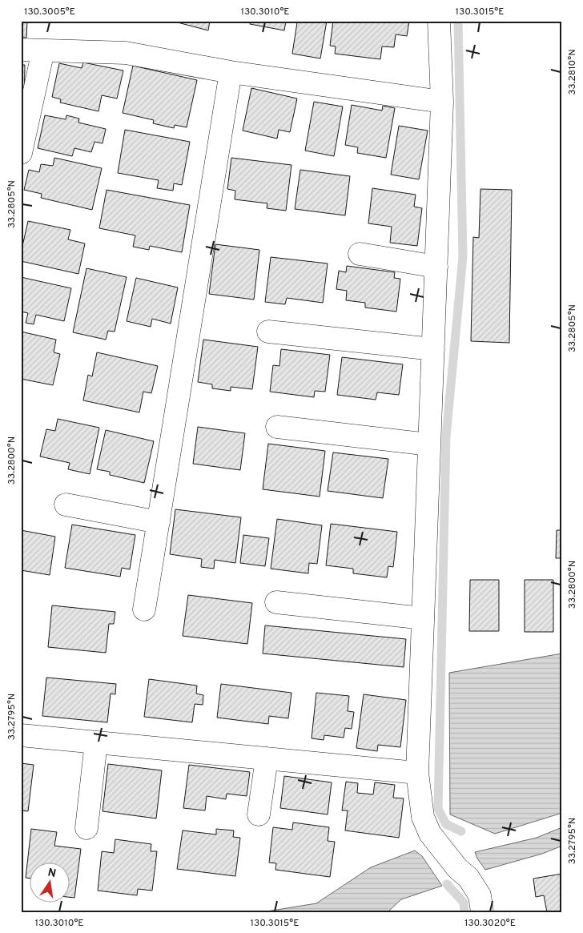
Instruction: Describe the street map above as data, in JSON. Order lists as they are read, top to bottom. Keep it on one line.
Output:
{"north":"top","coordinates":["130.3005°E","130.3010°E","130.3015°E","33.2810°N","33.2805°N","33.2800°N","33.2795°N","130.3020°E"]}
